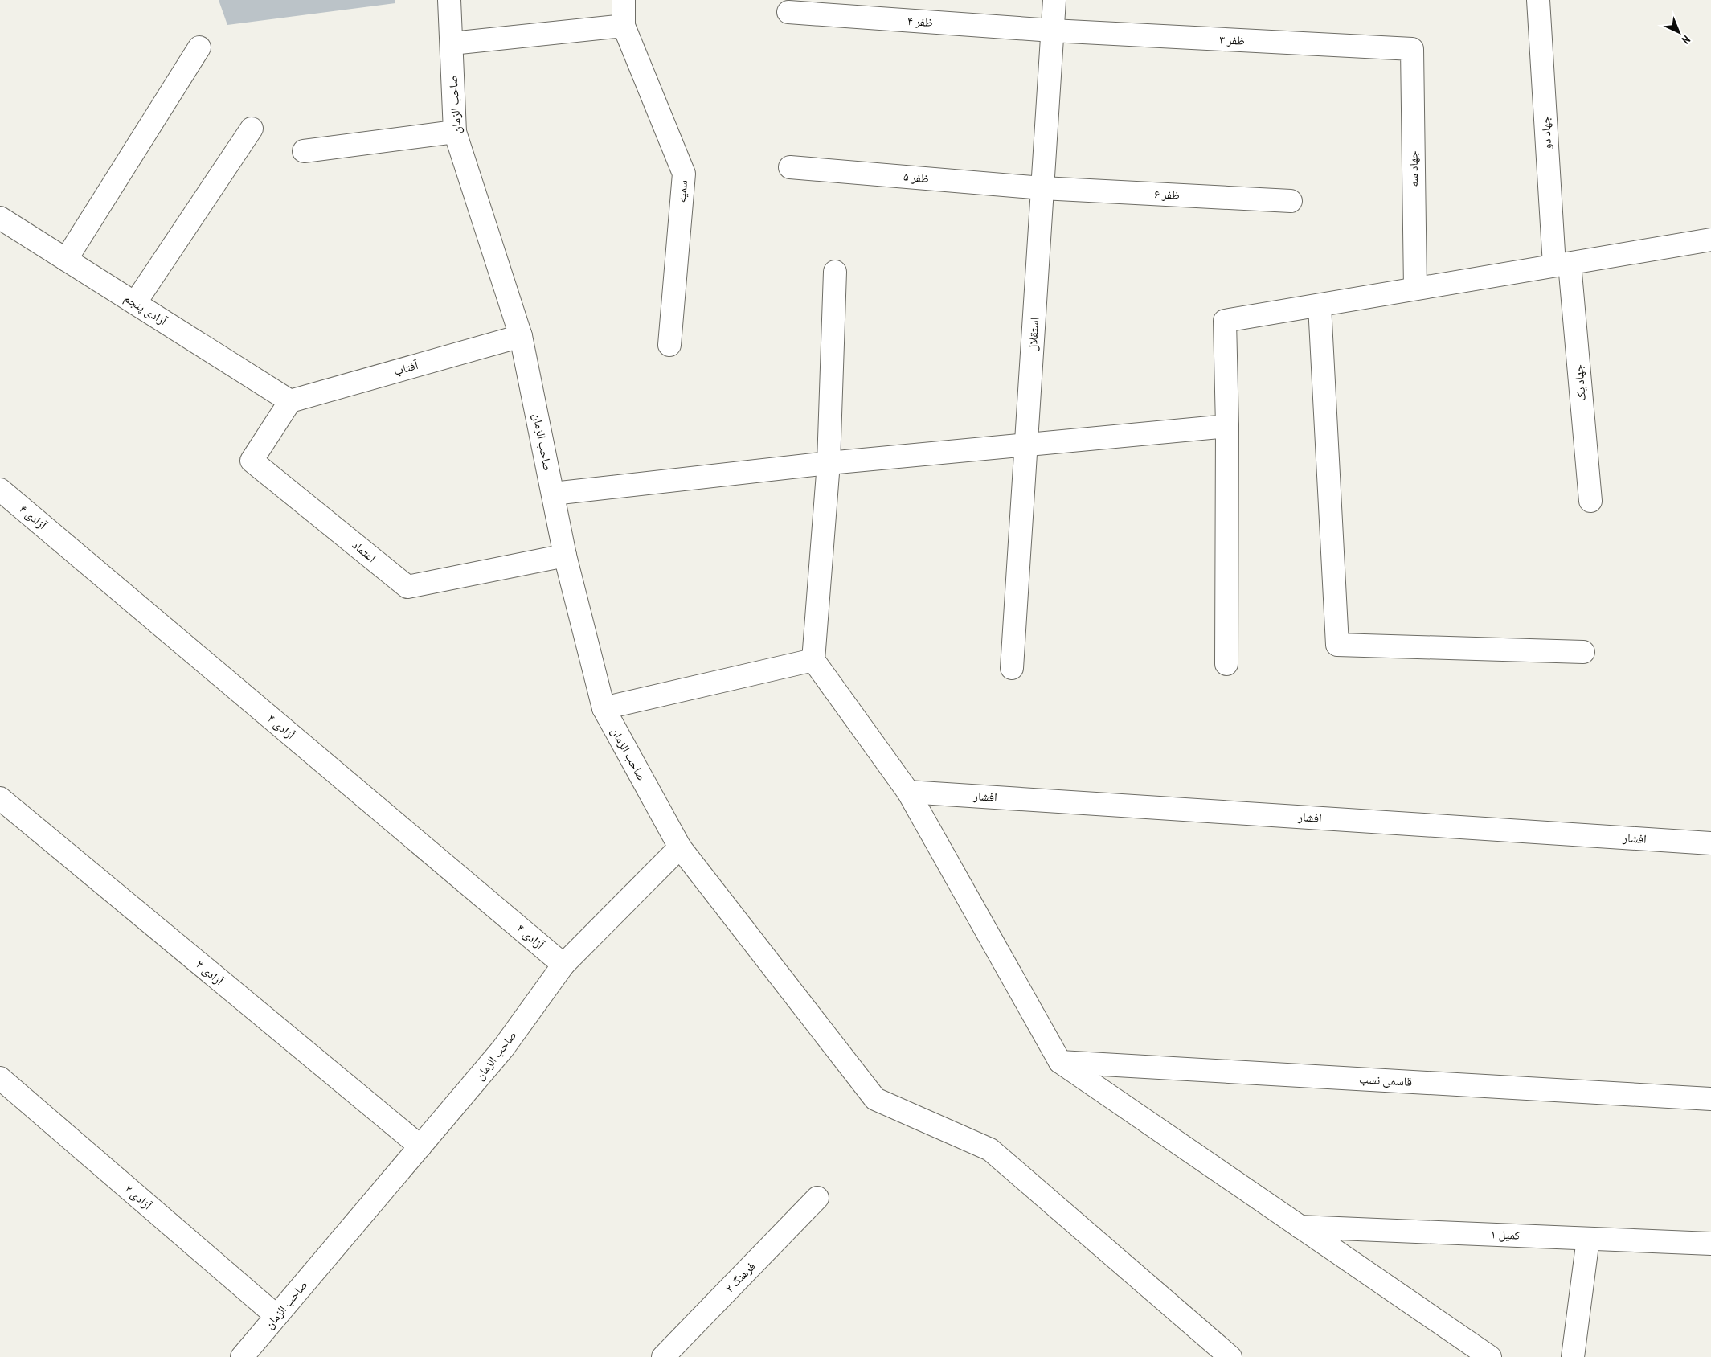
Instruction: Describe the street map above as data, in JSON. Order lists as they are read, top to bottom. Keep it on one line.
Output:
{"streets":{"street":["ظفر ۴","ظفر ۳","صاحب الزمان","جهاد دو","جهاد سه","ظفر ۵","سمیه","ظفر ۶","آزادی پنجم","استقلال","آفتاب","جهاد یک","آزادی ۴","اعتماد","افشار","آزادی ۳","قاسمی نسب","آزادی ۲","کمیل ۱","فرهنگ ۲"]},"crossings":[["ظفر ۴","ظفر ۳"],["ظفر ۴","استقلال"],["ظفر ۳","جهاد سه"],["ظفر ۳","استقلال"],["صاحب الزمان","آفتاب"],["صاحب الزمان","آزادی ۴"],["صاحب الزمان","اعتماد"],["صاحب الزمان","آزادی ۳"],["صاحب الزمان","آزادی ۲"],["جهاد دو","جهاد یک"],["ظفر ۵","ظفر ۶"],["ظفر ۵","استقلال"],["ظفر ۶","استقلال"],["آزادی پنجم","آفتاب"],["آزادی پنجم","اعتماد"],["آفتاب","اعتماد"]],"north":"bottom right"}
